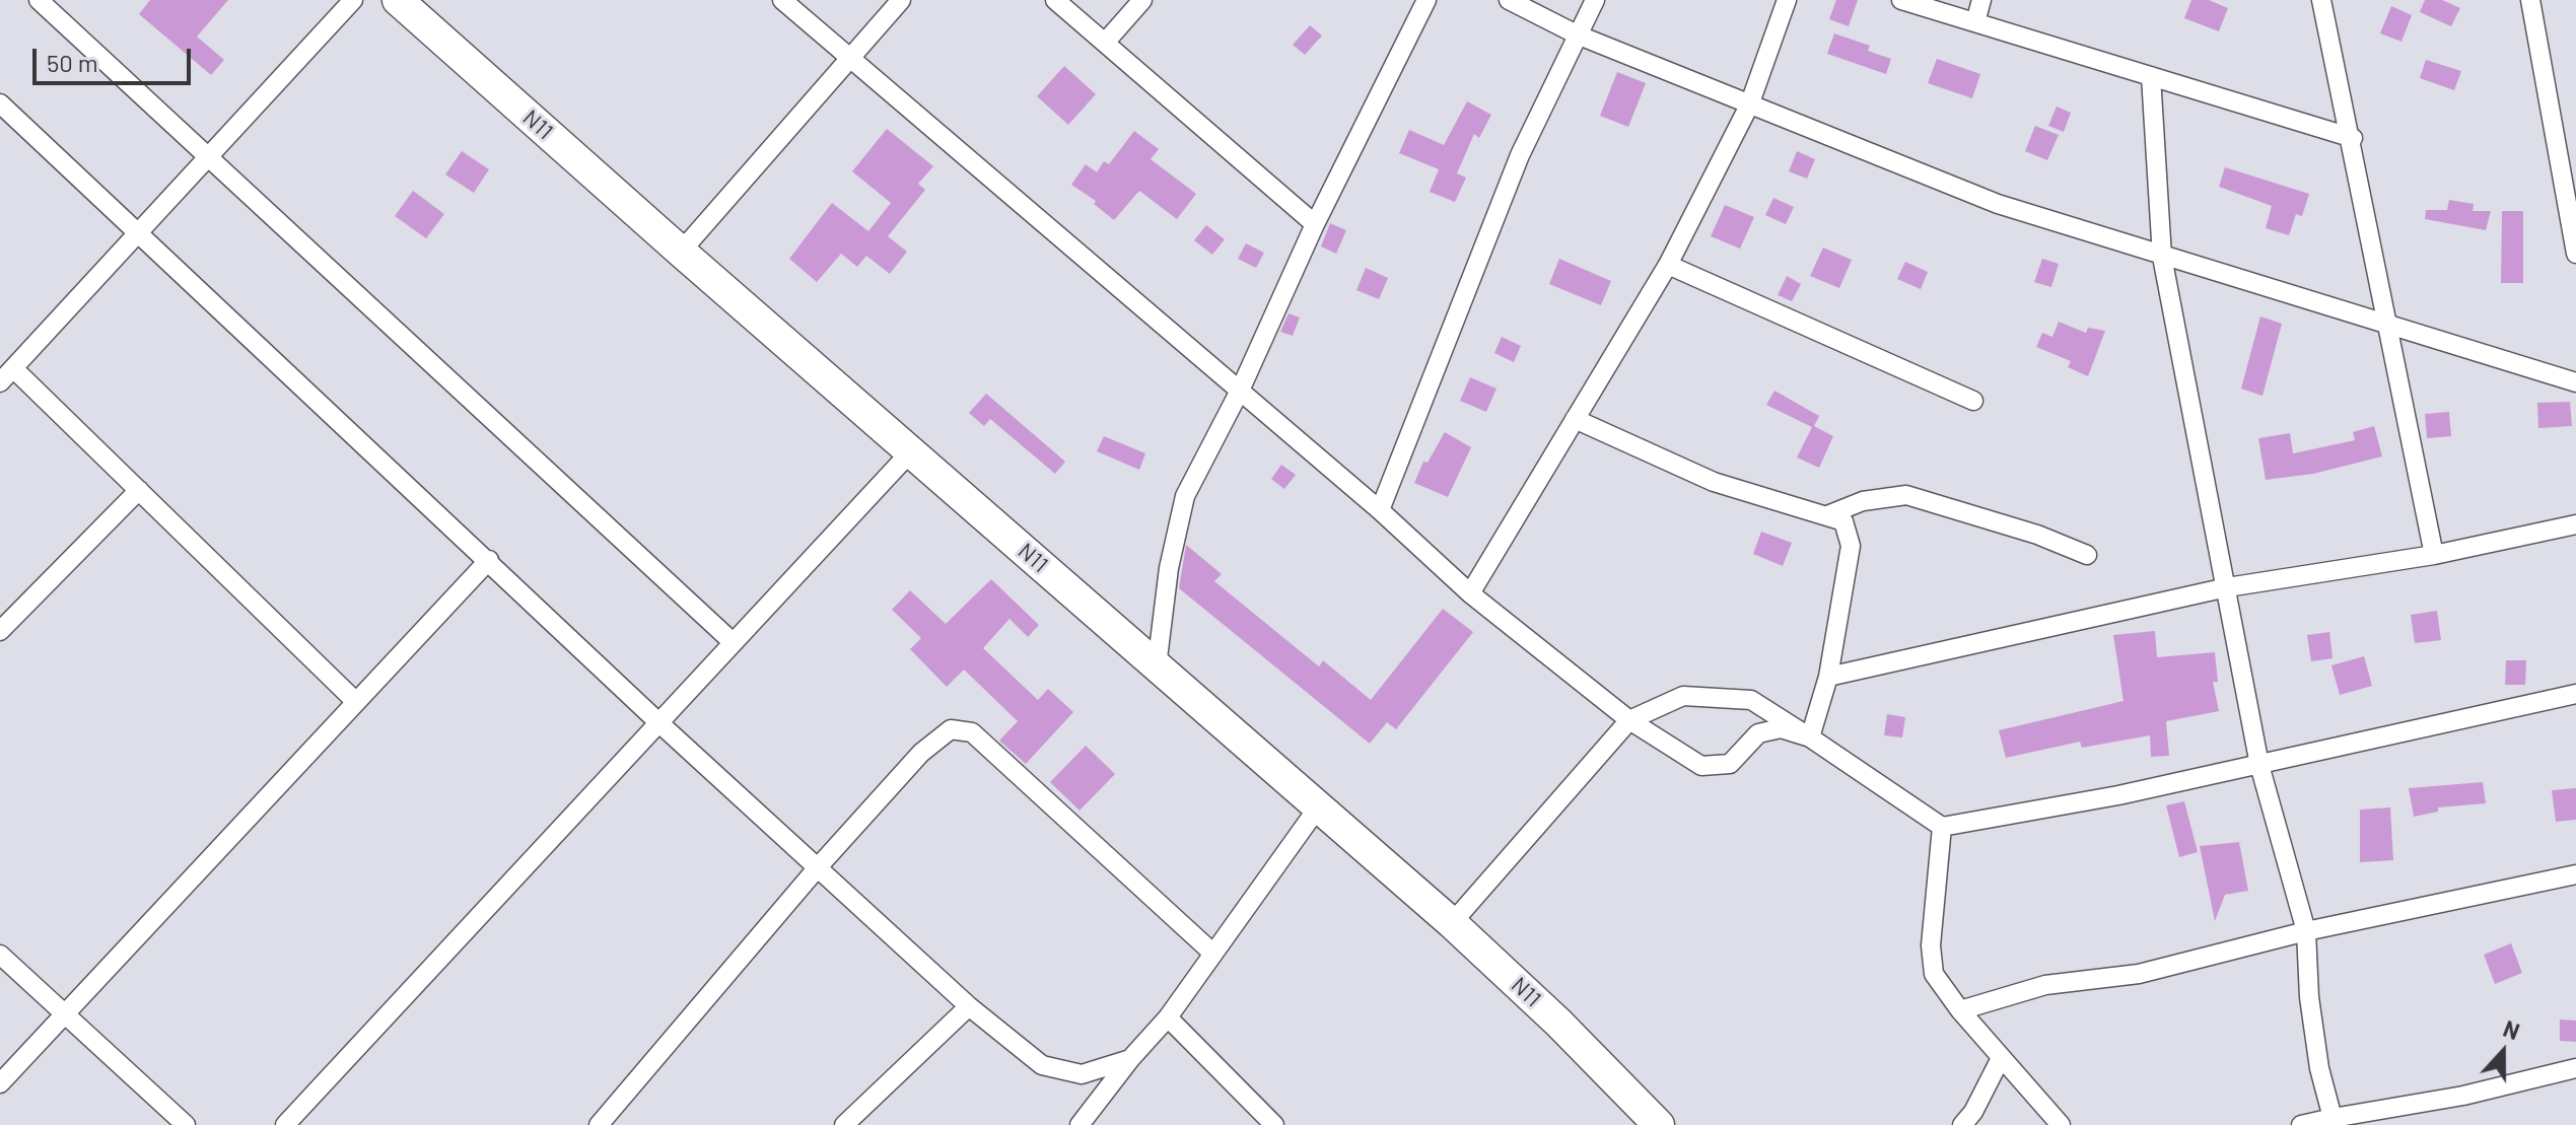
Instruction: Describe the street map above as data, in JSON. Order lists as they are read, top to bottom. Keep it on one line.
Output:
{"streets":{"main road":["N11"]},"scale_bar":"50 m","north":"top"}
